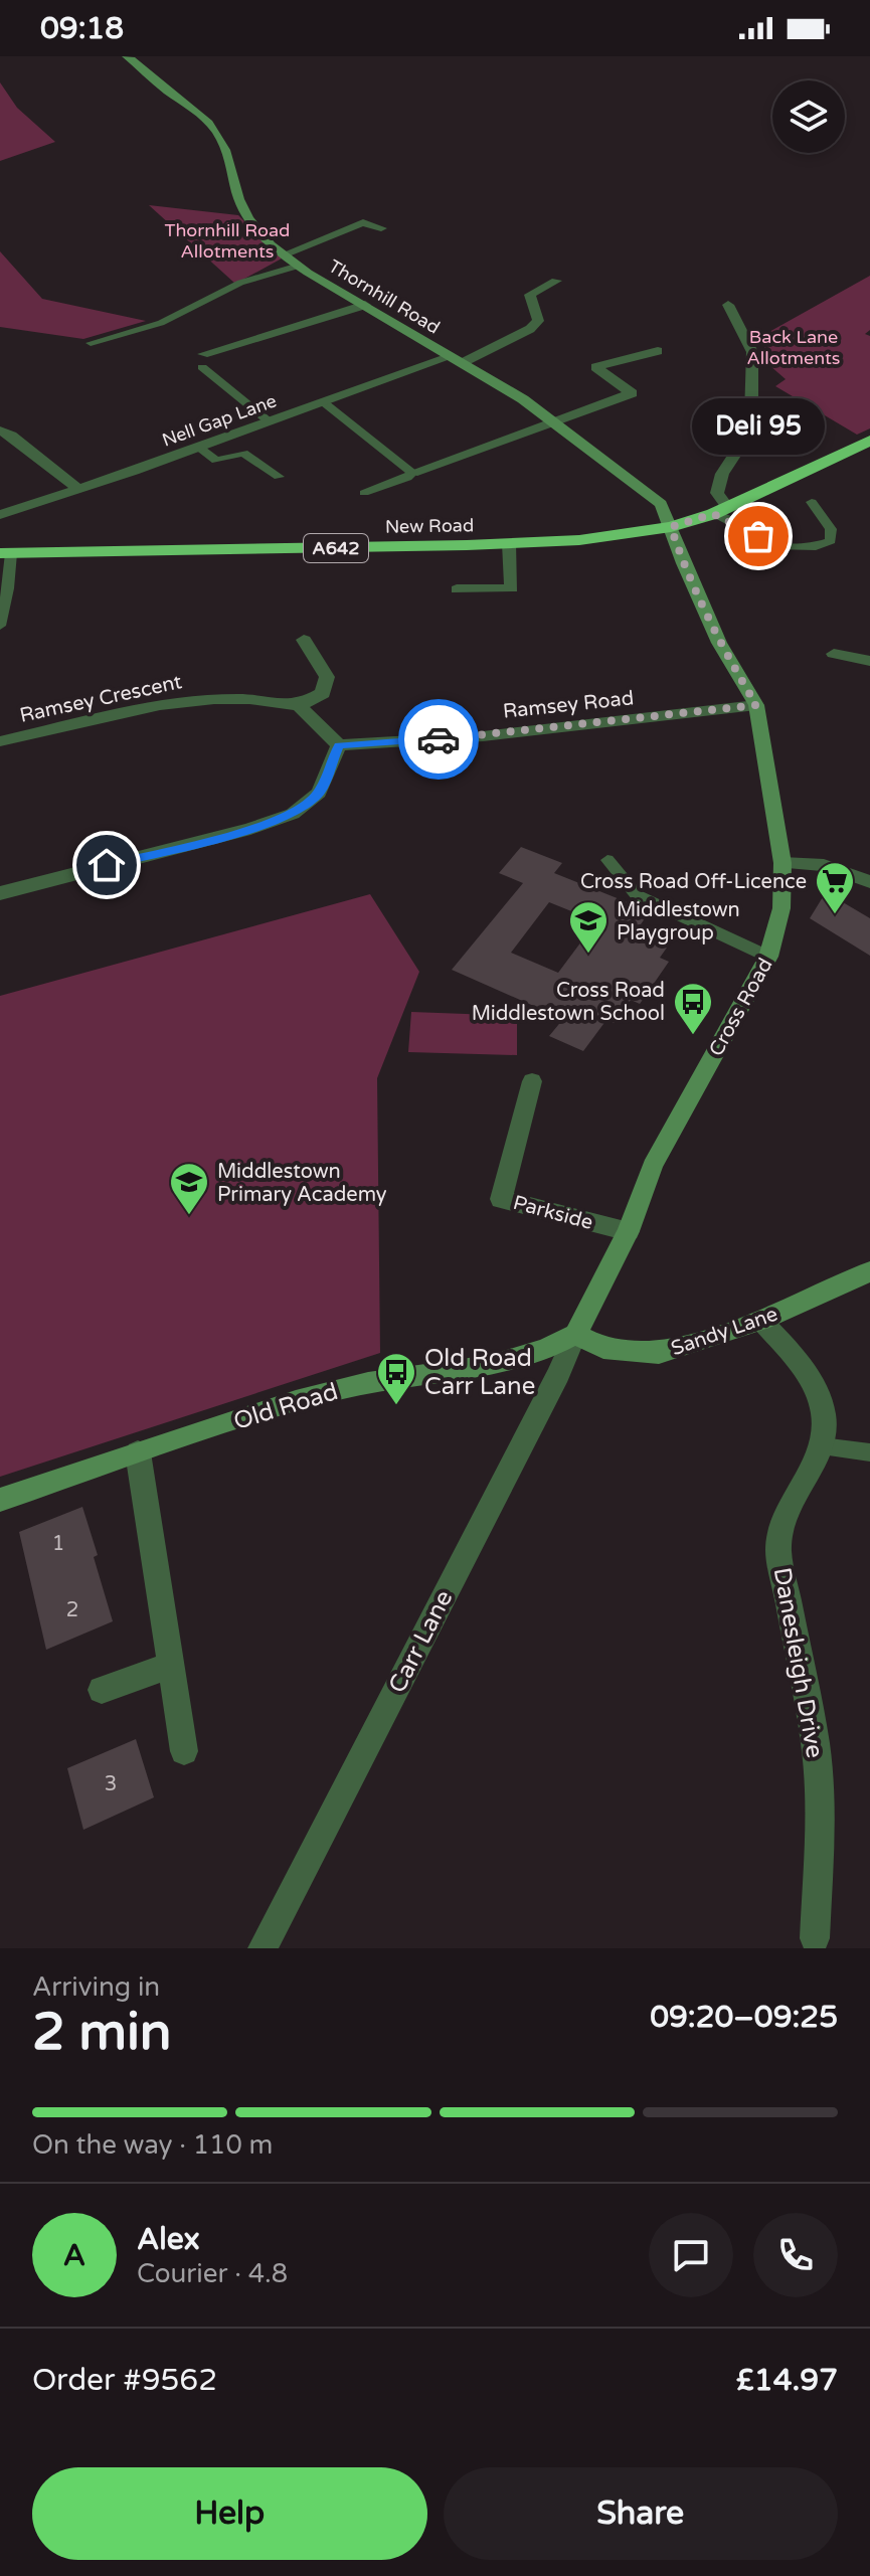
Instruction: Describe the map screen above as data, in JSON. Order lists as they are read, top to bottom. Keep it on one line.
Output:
{"streets":{"highway":["New Road","A642"],"street":["Thornhill Road","Nell Gap Lane","Ramsey Crescent","Ramsey Road","Cross Road","Parkside","Sandy Lane","Old Road","Carr Lane","Danesleigh Drive"]},"crossings":[["Thornhill Road","Nell Gap Lane"],["Thornhill Road","New Road"],["Thornhill Road","Cross Road"],["New Road","Cross Road"],["Ramsey Road","Cross Road"],["Cross Road","Parkside"],["Cross Road","Sandy Lane"],["Cross Road","Old Road"],["Cross Road","Carr Lane"],["Sandy Lane","Old Road"],["Sandy Lane","Carr Lane"],["Sandy Lane","Danesleigh Drive"],["Old Road","Carr Lane"]],"parks":["Thornhill Road Allotments","Back Lane Allotments"],"places":{"other":["Deli 95"],"supermarket":["Cross Road Off-Licence"],"school or university":["Middlestown Playgroup","Middlestown Primary Academy"],"bus stop":["Cross Road Middlestown School","Old Road Carr Lane"]},"house_numbers":["1","2","3"],"page":{"status":"09:18","bubble":"Deli 95","heading":["2 min","Arriving in","09:20–09:25"],"panel":["Alex","Courier · 4.8","Order #9562","£14.97"],"bar":"On the way · 110 m","round":"A","buttons":["Help","Share"]}}
